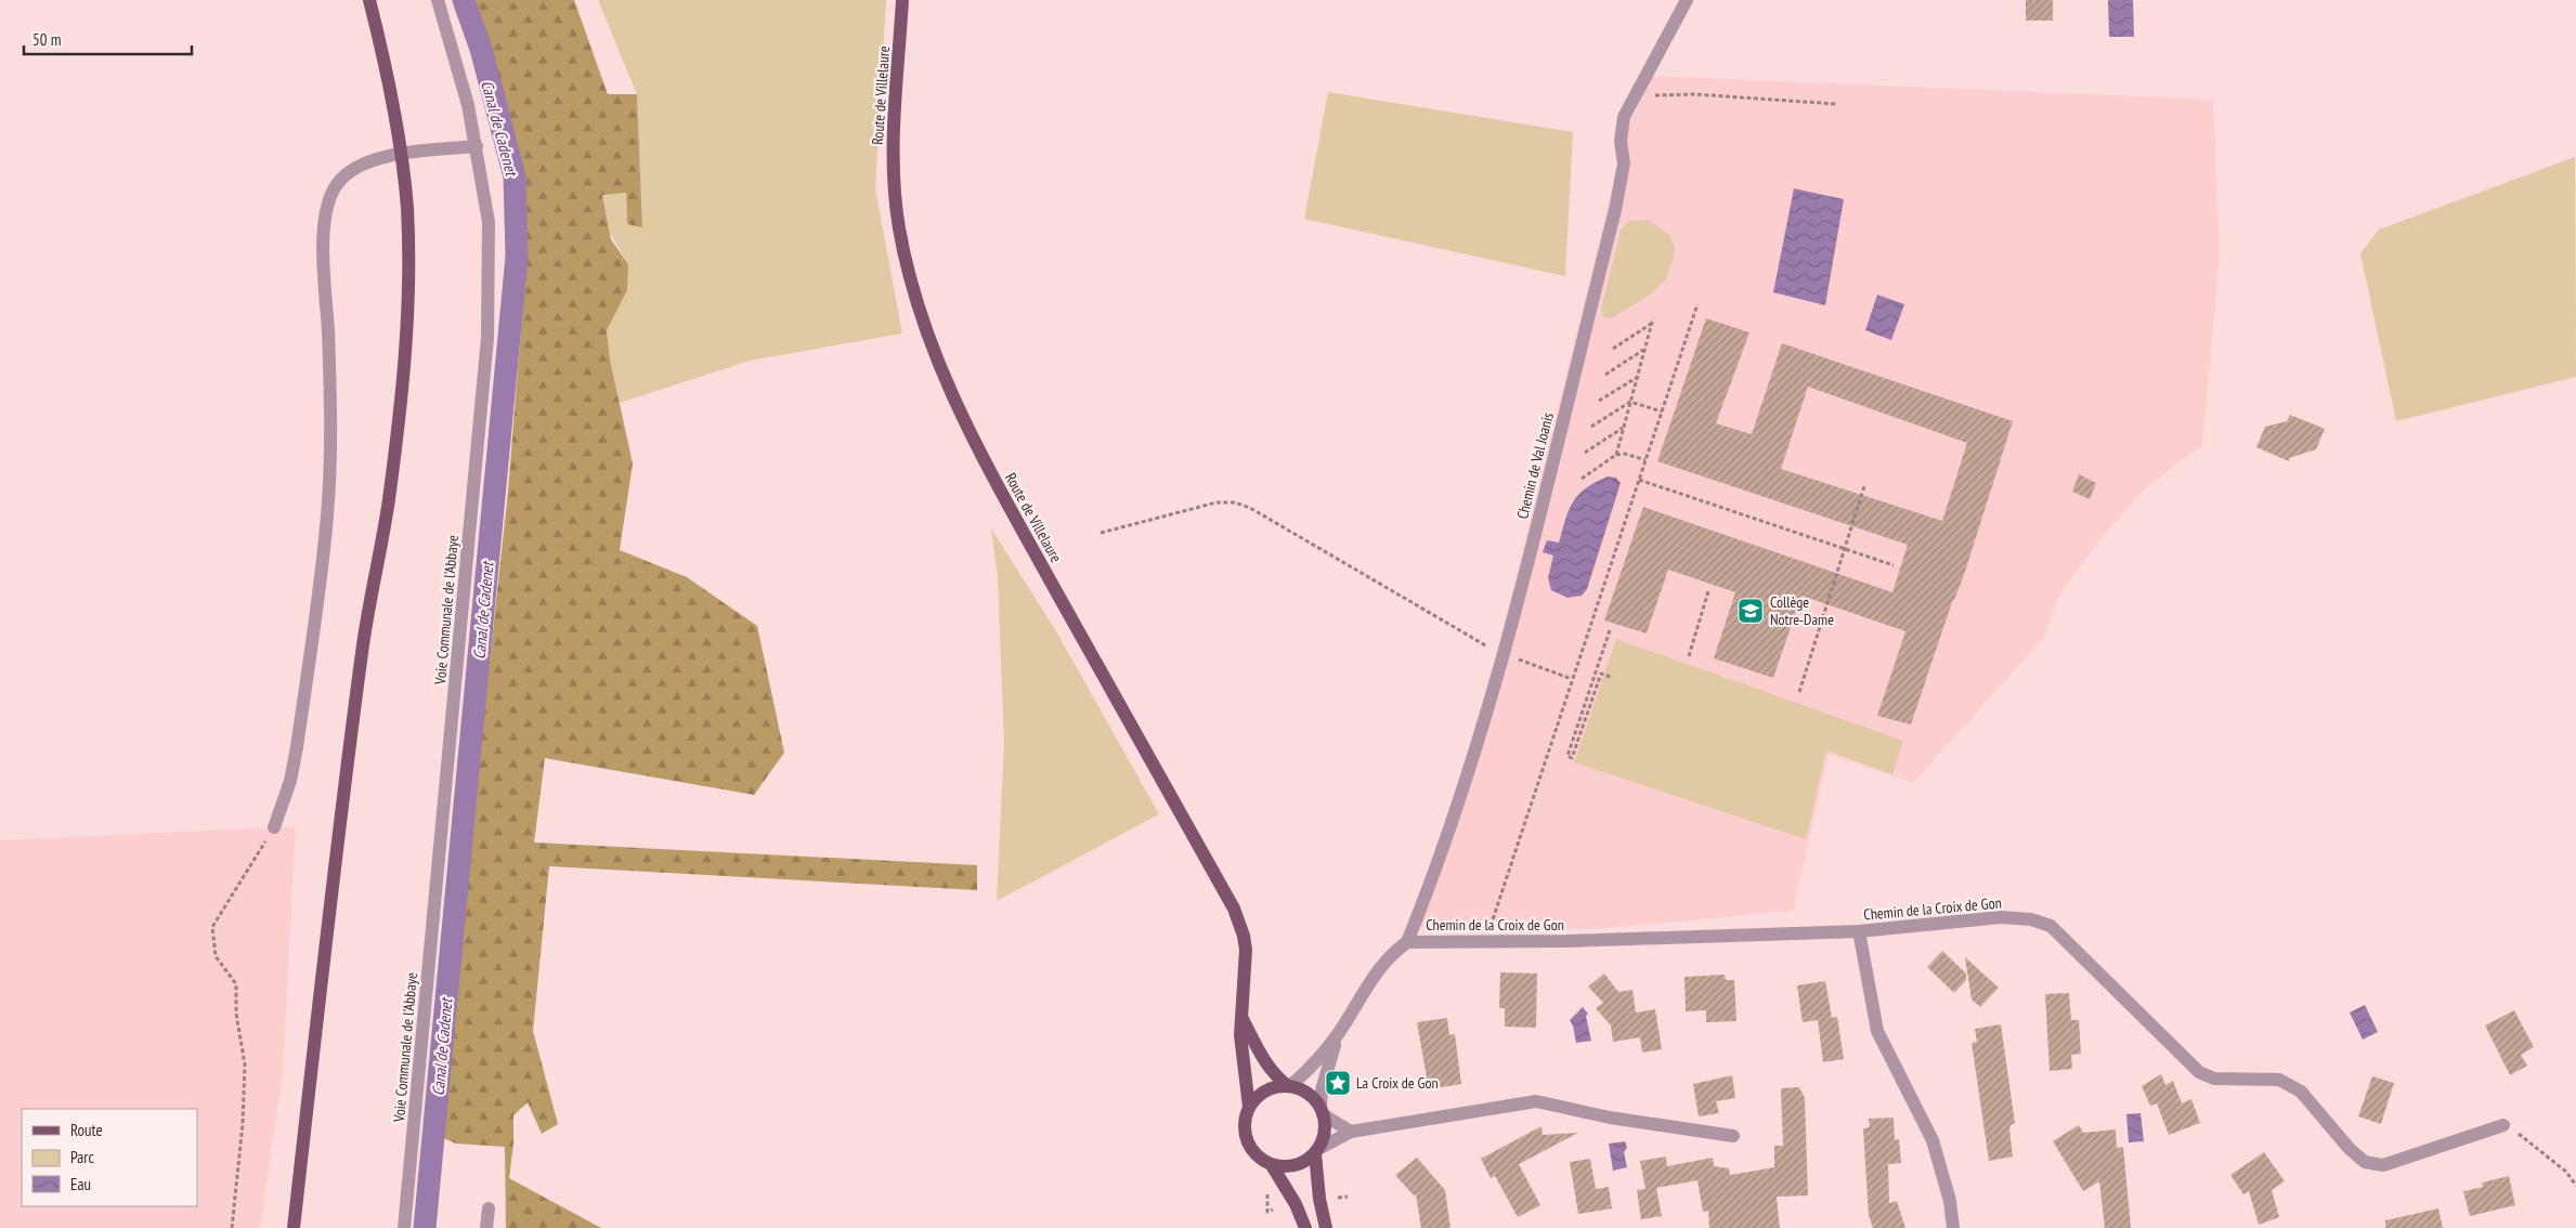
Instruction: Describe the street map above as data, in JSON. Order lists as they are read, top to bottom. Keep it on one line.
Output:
{"streets":{"main road":["Route de Villelaure"],"street":["Chemin de Val Joanis","Voie Communale de l'Abbaye","Chemin de la Croix de Gon"]},"crossings":[["Route de Villelaure","Chemin de la Croix de Gon"],["Chemin de Val Joanis","Chemin de la Croix de Gon"]],"water":["Canal de Cadenet"],"places":{"school or university":["Collège Notre-Dame"],"place":["La Croix de Gon"]},"legend":["Route","Parc","Eau"],"scale_bar":"50 m"}
